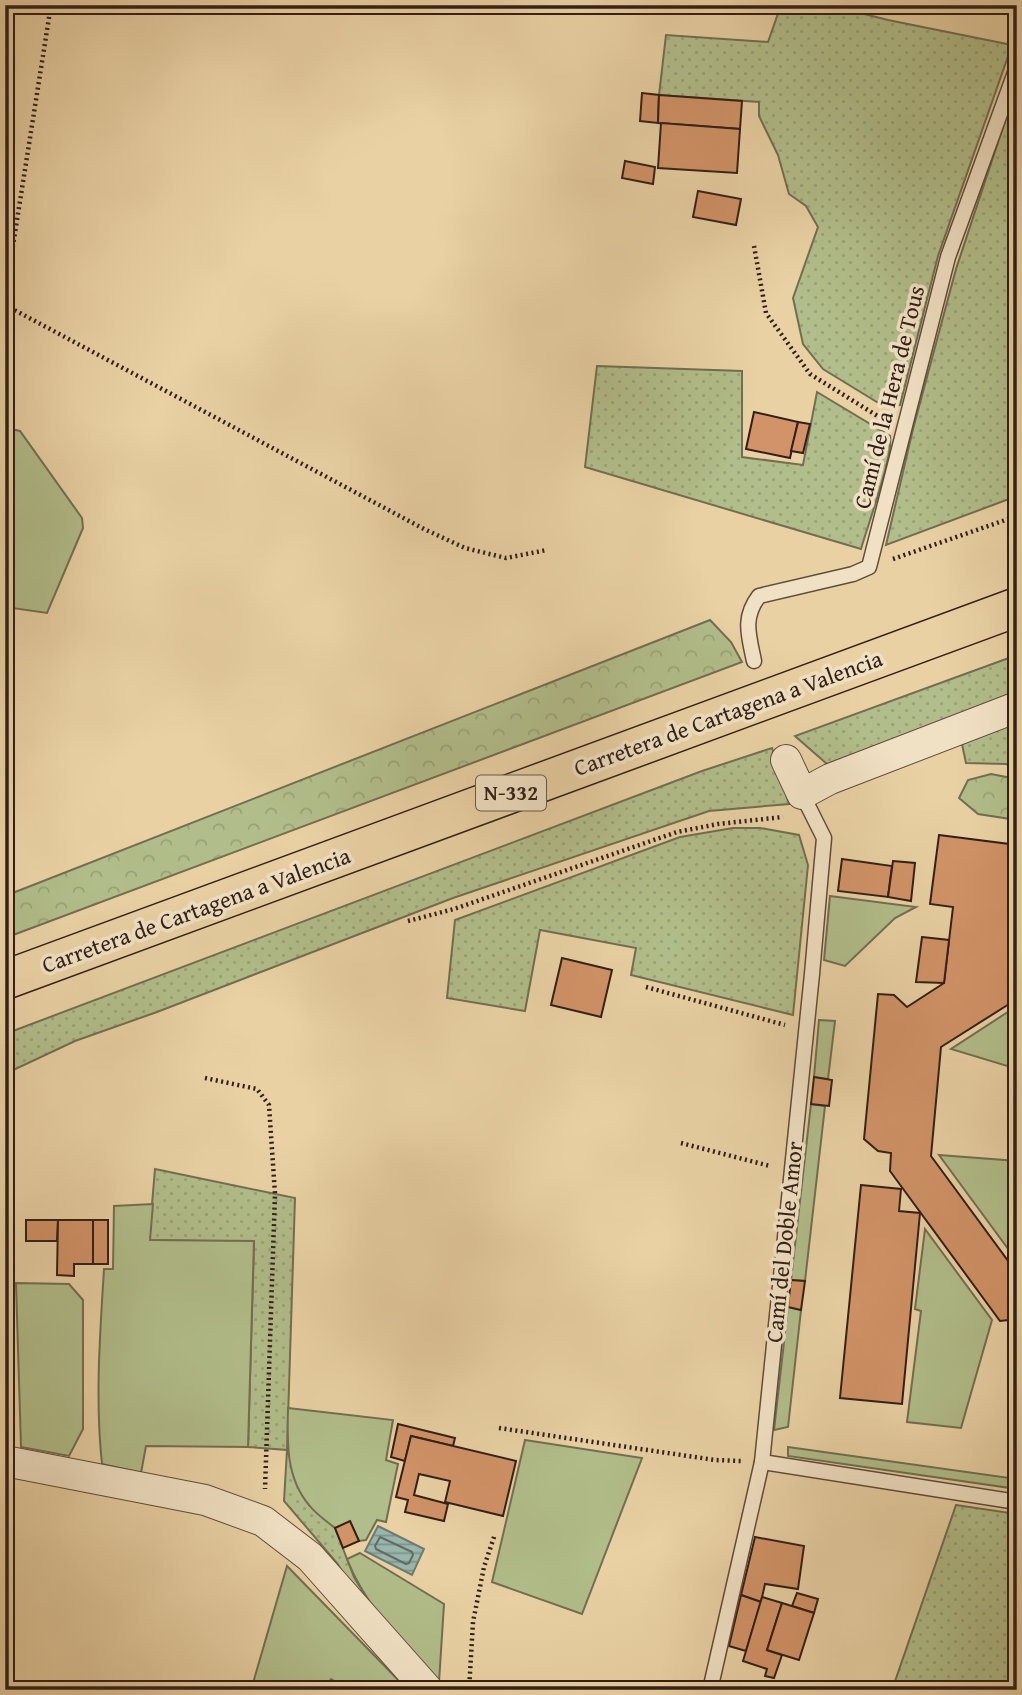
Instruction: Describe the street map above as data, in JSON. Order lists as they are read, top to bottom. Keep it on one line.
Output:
{"streets":{"highway":["Carretera de Cartagena a Valencia","N-332"],"street":["Camí del Doble Amor"],"lane":["Camí de la Hera de Tous"]}}
